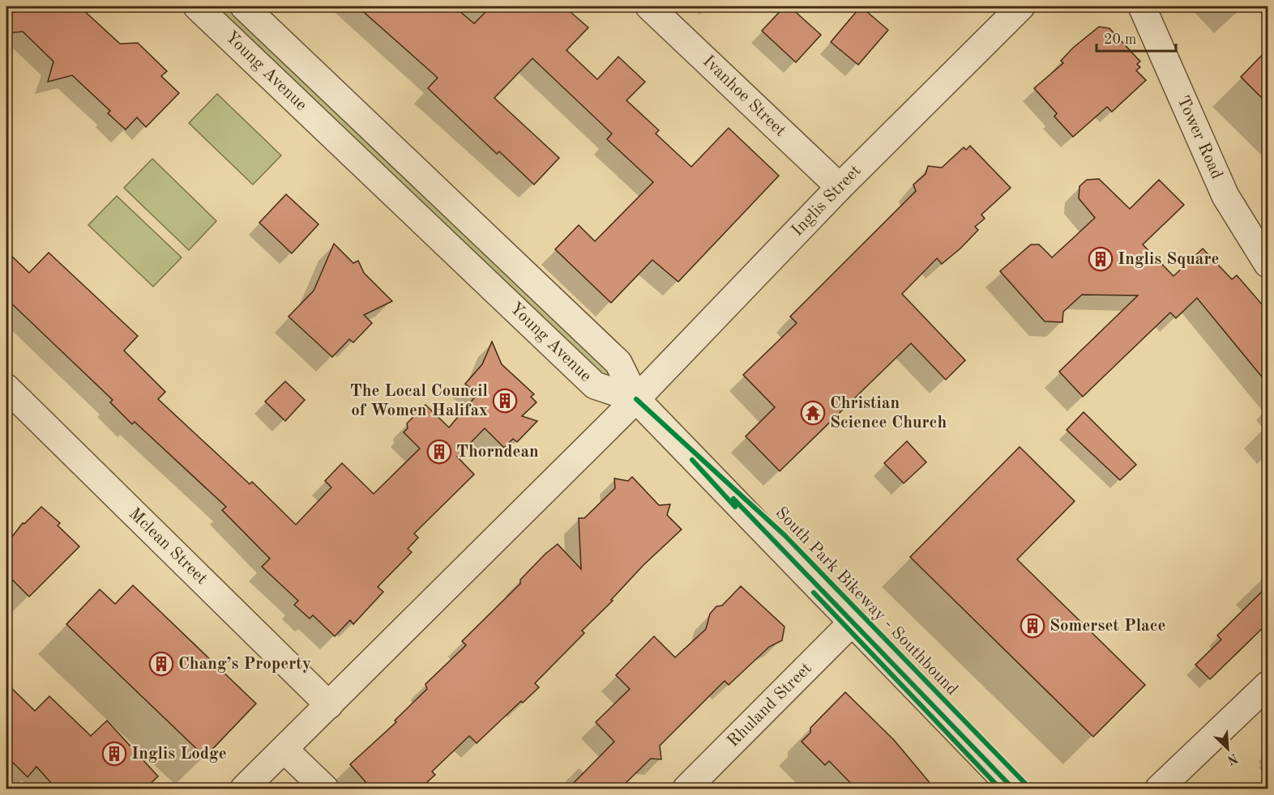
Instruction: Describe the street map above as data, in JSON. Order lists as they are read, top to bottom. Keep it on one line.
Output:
{"streets":{"street":["Young Avenue","Ivanhoe Street","Tower Road","Inglis Street","Mclean Street","Rhuland Street"],"cycle path":["South Park Bikeway - Southbound"]},"crossings":[["Young Avenue","Inglis Street"],["Ivanhoe Street","Inglis Street"],["Inglis Street","Mclean Street"]],"places":{"building":["Inglis Square","The Local Council of Women Halifax","Thorndean","Somerset Place","Chang’s Property","Inglis Lodge"],"temple":["Christian Science Church"]},"scale_bar":"20 m","north":"bottom right"}
